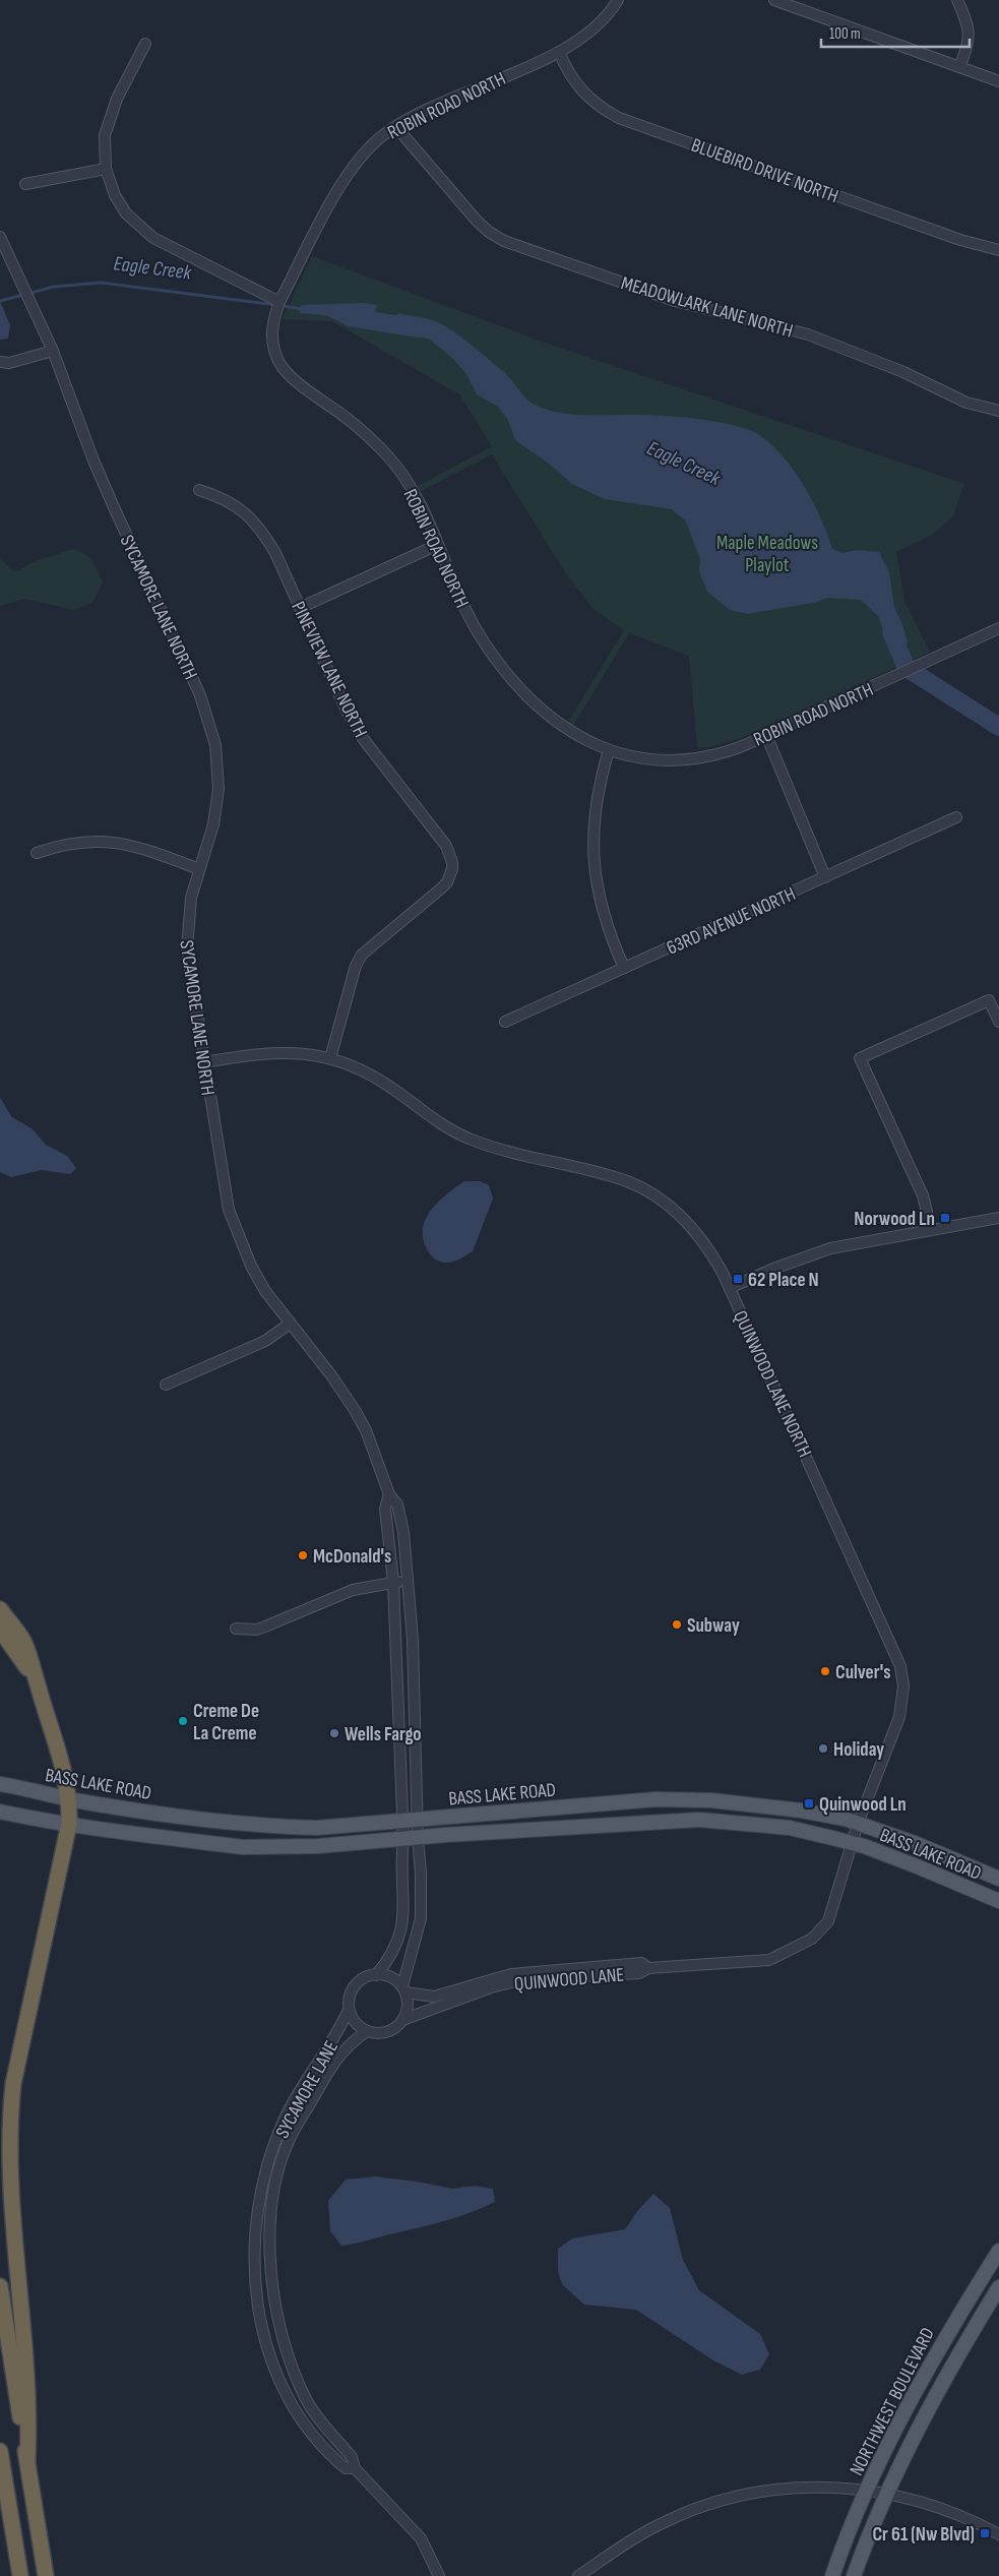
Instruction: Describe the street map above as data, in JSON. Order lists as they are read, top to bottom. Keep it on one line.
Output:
{"streets":{"main road":["BASS LAKE ROAD","NORTHWEST BOULEVARD"],"street":["ROBIN ROAD NORTH","BLUEBIRD DRIVE NORTH","MEADOWLARK LANE NORTH","SYCAMORE LANE NORTH","PINEVIEW LANE NORTH","63RD AVENUE NORTH","QUINWOOD LANE NORTH","QUINWOOD LANE","SYCAMORE LANE"]},"crossings":[["ROBIN ROAD NORTH","BLUEBIRD DRIVE NORTH"],["ROBIN ROAD NORTH","MEADOWLARK LANE NORTH"],["SYCAMORE LANE NORTH","QUINWOOD LANE NORTH"],["SYCAMORE LANE NORTH","BASS LAKE ROAD"],["PINEVIEW LANE NORTH","QUINWOOD LANE NORTH"],["QUINWOOD LANE NORTH","BASS LAKE ROAD"],["QUINWOOD LANE NORTH","QUINWOOD LANE"],["BASS LAKE ROAD","QUINWOOD LANE"],["QUINWOOD LANE","SYCAMORE LANE"]],"water":["Eagle Creek"],"parks":["Maple Meadows Playlot"],"places":{"transit":["Norwood Ln","62 Place N","Quinwood Ln","Cr 61 (Nw Blvd)"],"other":["McDonald's","Subway","Culver's","Creme De La Creme","Wells Fargo","Holiday"]},"scale_bar":"100 m"}
